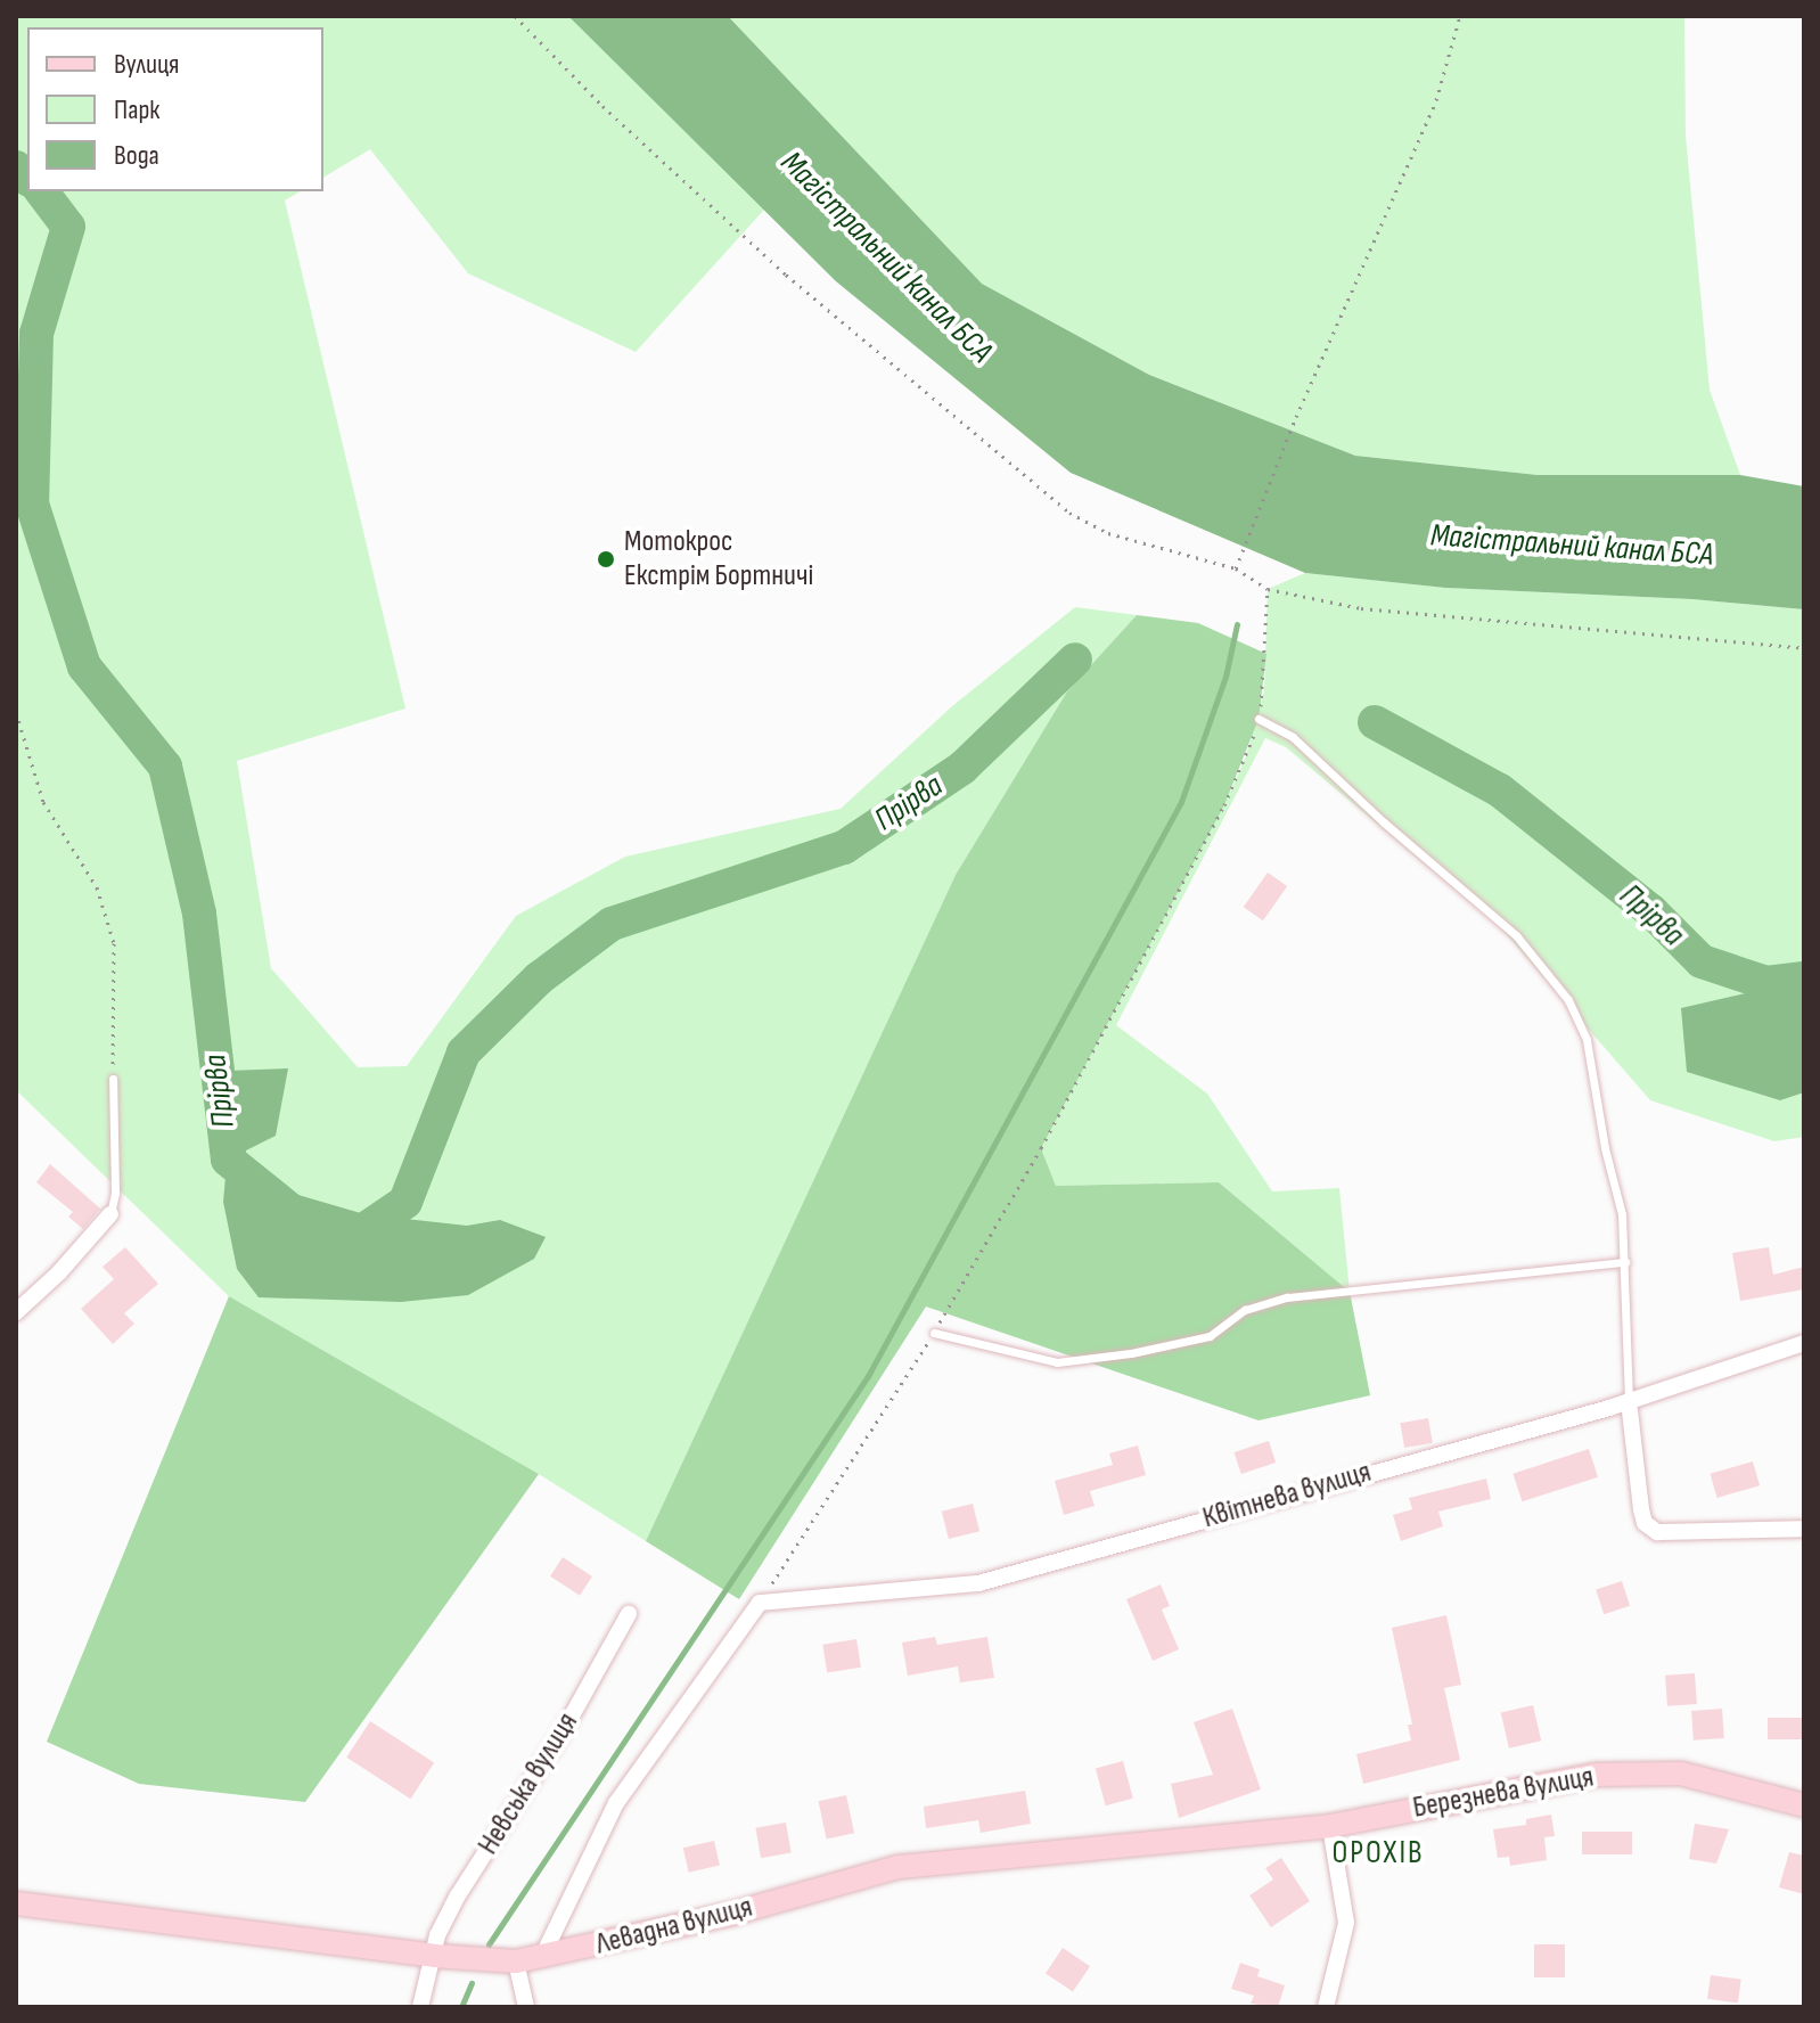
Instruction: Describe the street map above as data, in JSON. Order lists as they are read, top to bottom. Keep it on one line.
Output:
{"streets":{"street":["Квітнева вулиця","Невська вулиця","Березнева вулиця","Левадна вулиця"]},"crossings":[["Невська вулиця","Левадна вулиця"],["Березнева вулиця","Левадна вулиця"]],"districts":["ОРОХІВ"],"water":["Магістральний канал БСА","Прірва"],"places":["Мотокрос Екстрім Бортничі"],"legend":["Вулиця","Парк","Вода"]}
